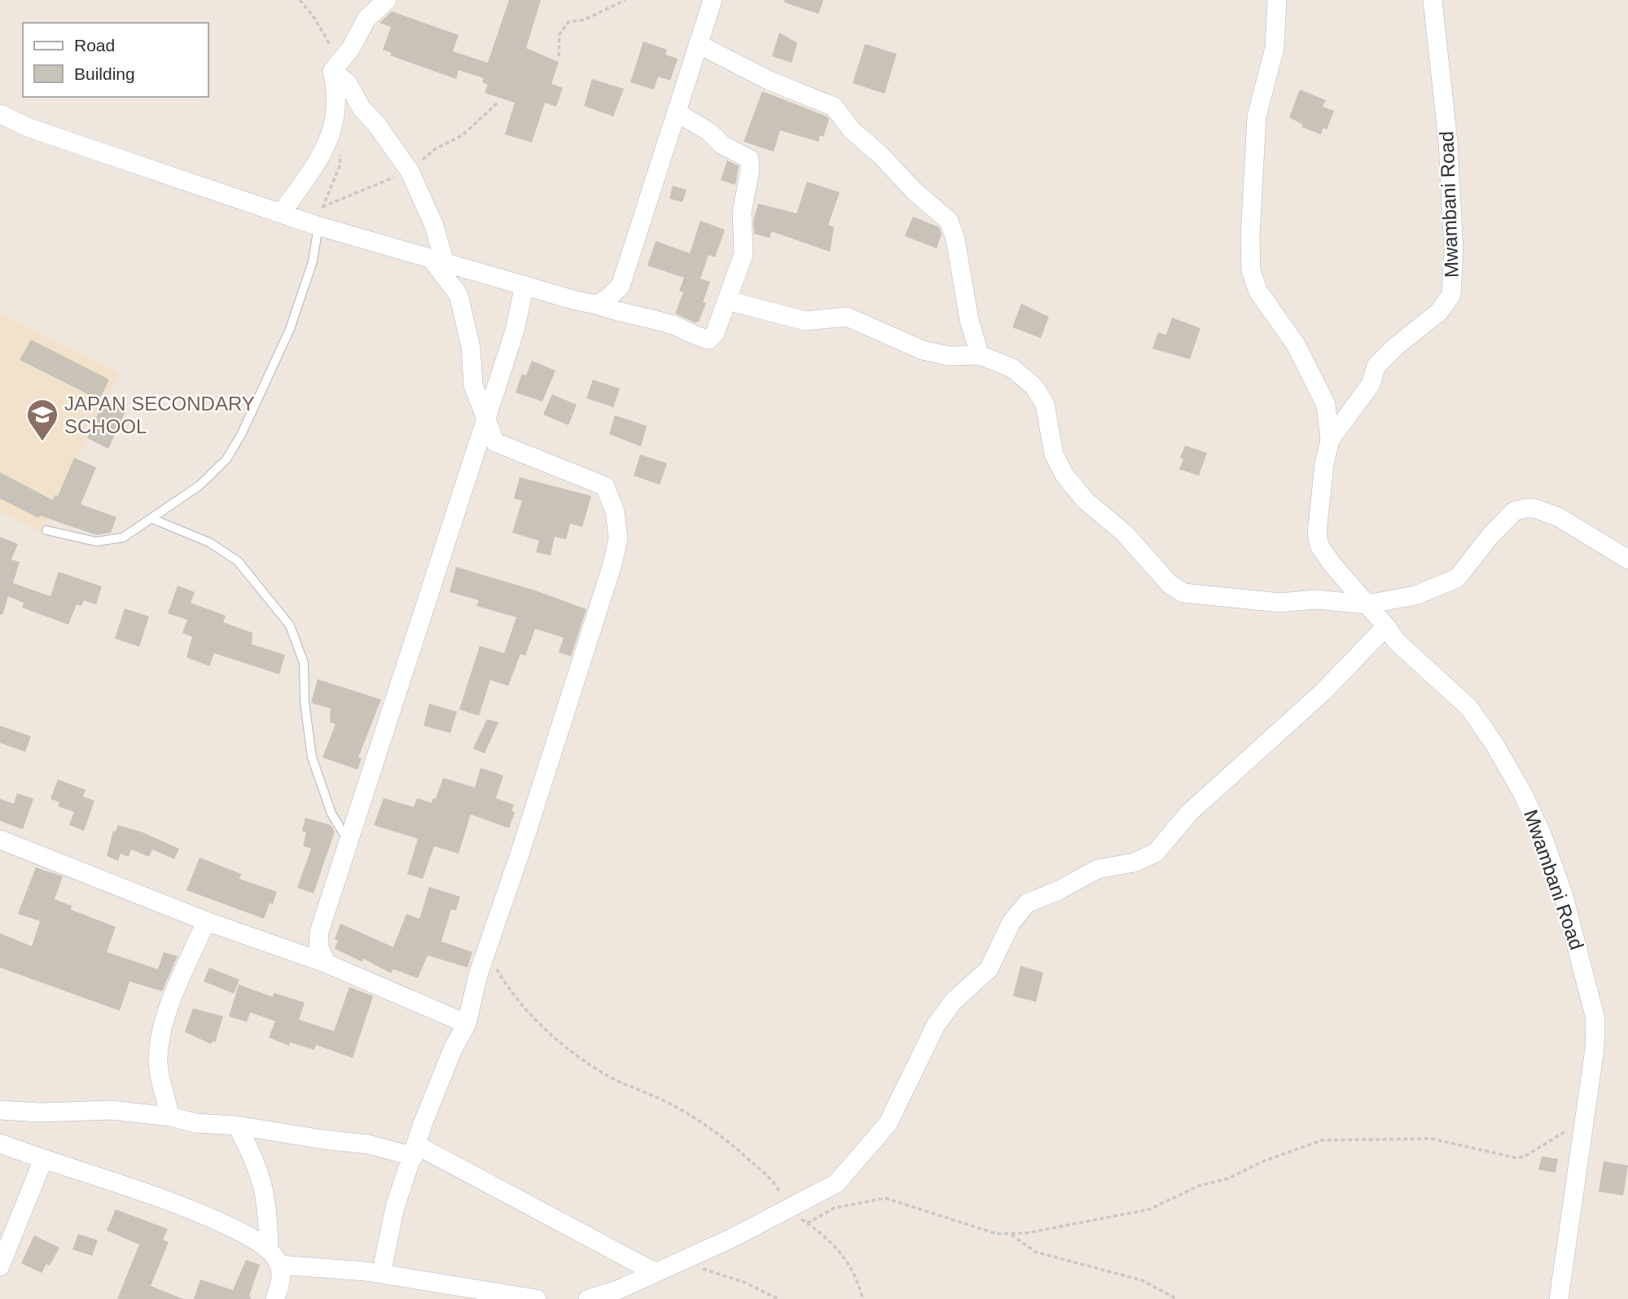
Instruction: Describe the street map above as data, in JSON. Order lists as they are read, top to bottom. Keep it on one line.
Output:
{"streets":{"street":["Mwambani Road"]},"places":{"school or university":["JAPAN SECONDARY SCHOOL"]},"legend":["Road","Building"]}
